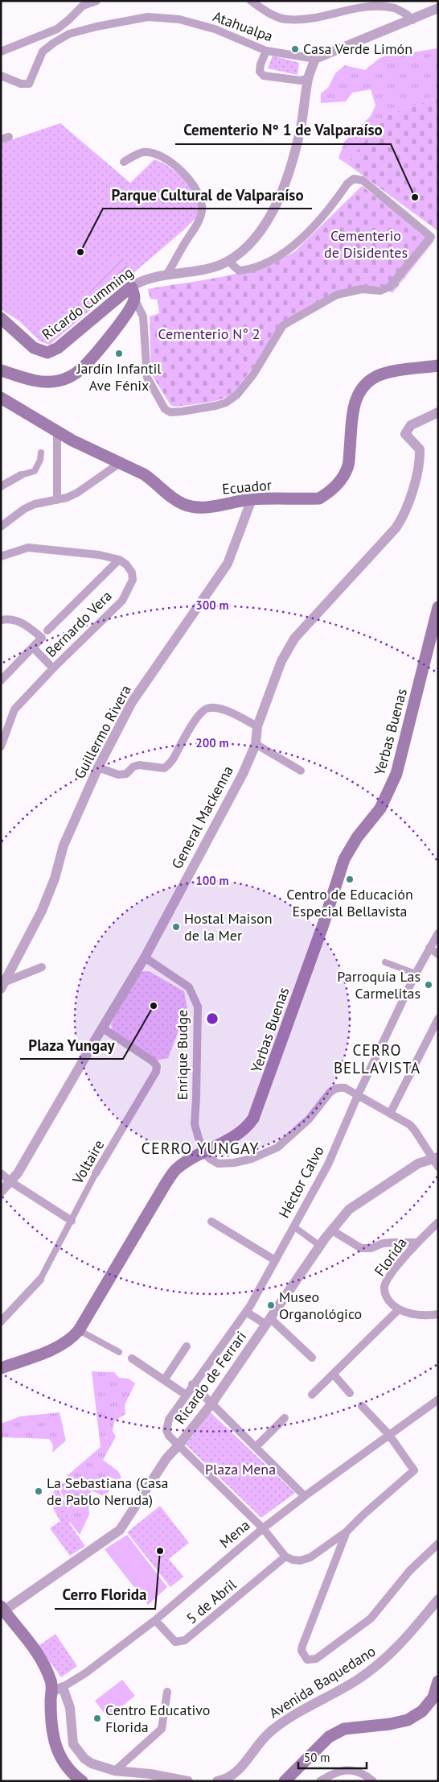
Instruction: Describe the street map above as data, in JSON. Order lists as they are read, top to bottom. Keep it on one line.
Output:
{"streets":{"main road":["Ricardo Cumming","Ecuador","Yerbas Buenas"],"street":["Atahualpa","Bernardo Vera","Guillermo Rivera","General Mackenna","Enrique Budge","Voltaire","Héctor Calvo","Florida","Ricardo de Ferrari","Mena","5 de Abril","Avenida Baquedano"]},"crossings":[["Atahualpa","Ricardo Cumming"],["Ecuador","Guillermo Rivera"],["Yerbas Buenas","Enrique Budge"],["General Mackenna","Enrique Budge"],["General Mackenna","Voltaire"],["Héctor Calvo","Ricardo de Ferrari"],["Mena","5 de Abril"]],"districts":["CERRO BELLAVISTA","CERRO YUNGAY"],"parks":["Cementerio de Disidentes","Cementerio N° 2","Plaza Mena"],"places":["Casa Verde Limón","Cementerio N° 1 de Valparaíso","Parque Cultural de Valparaíso","Jardín Infantil Ave Fénix","Centro de Educación Especial Bellavista","Hostal Maison de la Mer","Parroquia Las Carmelitas","Plaza Yungay","Museo Organológico","La Sebastiana (Casa de Pablo Neruda)","Cerro Florida","Centro Educativo Florida"],"scale_bar":"50 m","rings":["300 m","200 m","100 m"]}
